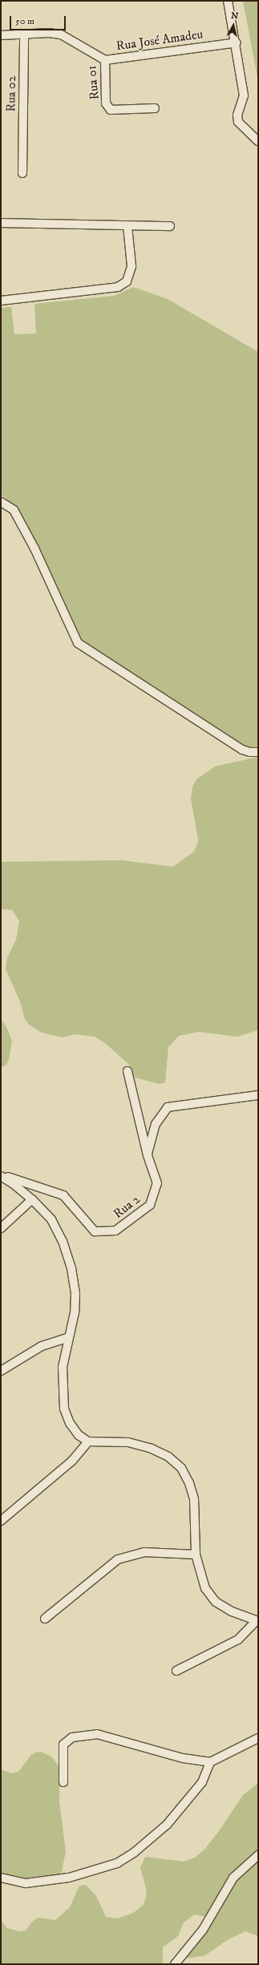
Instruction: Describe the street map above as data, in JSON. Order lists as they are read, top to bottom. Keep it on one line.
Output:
{"streets":{"street":["Rua José Amadeu","Rua 01","Rua 02","Rua 2"]},"crossings":[["Rua José Amadeu","Rua 01"],["Rua 01","Rua 02"]],"scale_bar":"50 m","north":"top"}
